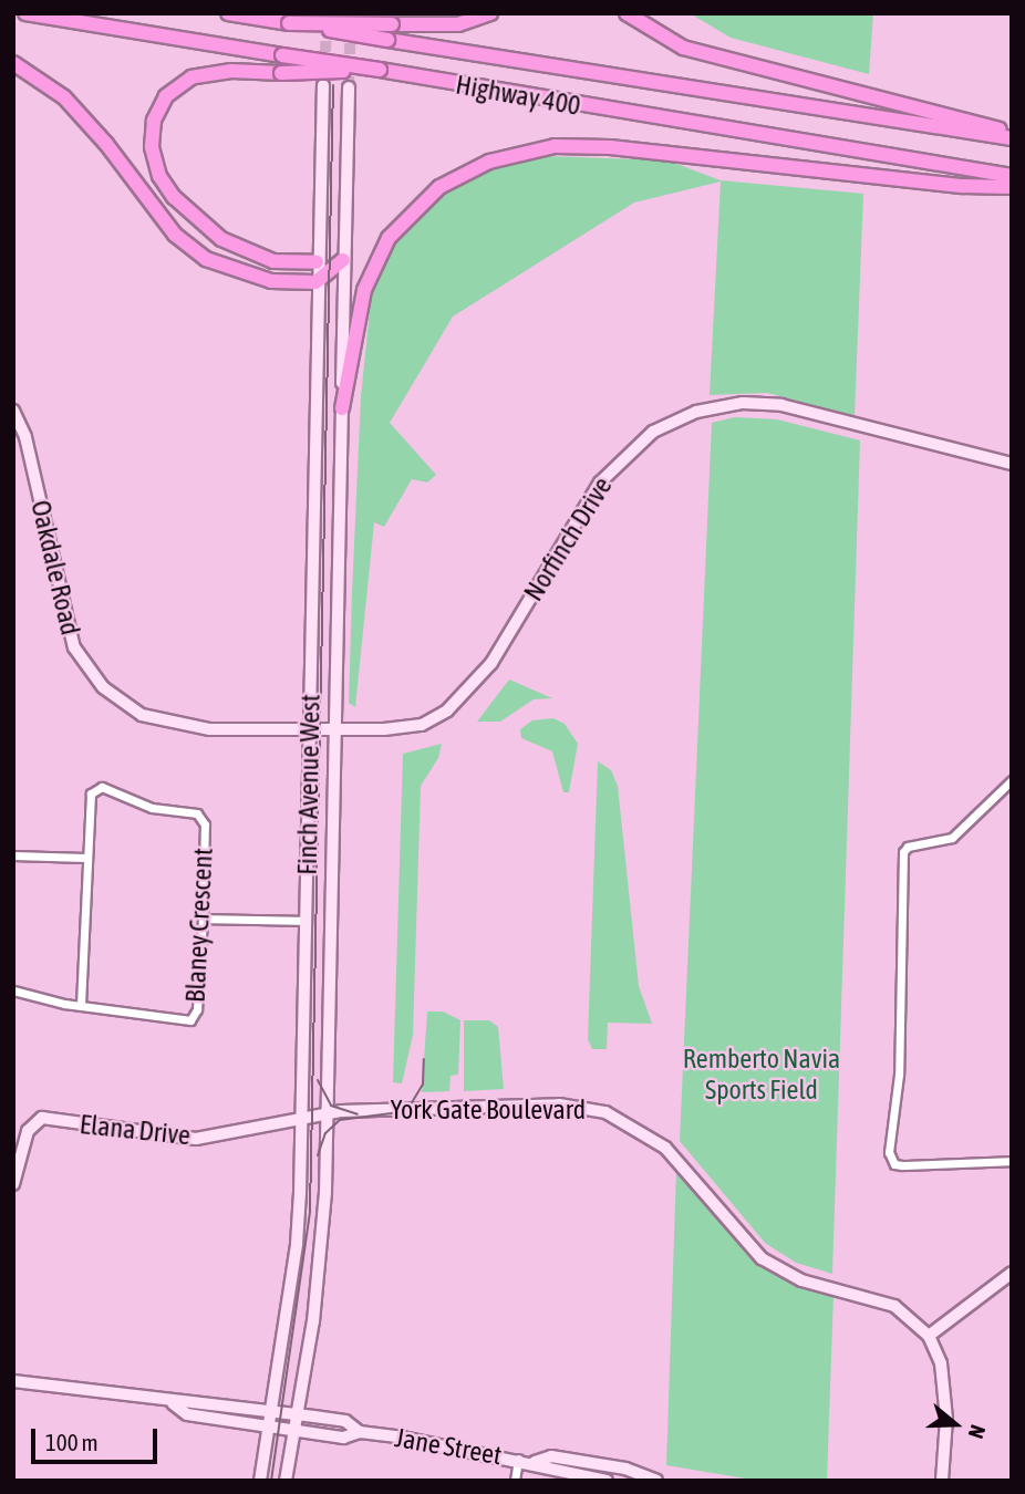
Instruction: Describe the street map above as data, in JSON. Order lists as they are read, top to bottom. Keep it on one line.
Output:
{"streets":{"highway":["Highway 400"],"main road":["Norfinch Drive","Oakdale Road","Finch Avenue West","York Gate Boulevard","Elana Drive","Jane Street"],"street":["Blaney Crescent"]},"crossings":[["Norfinch Drive","Oakdale Road"],["Norfinch Drive","Finch Avenue West"],["Oakdale Road","Finch Avenue West"],["Finch Avenue West","York Gate Boulevard"],["Finch Avenue West","Elana Drive"],["Finch Avenue West","Jane Street"],["York Gate Boulevard","Elana Drive"]],"parks":["Remberto Navia Sports Field"],"scale_bar":"100 m","north":"right"}
